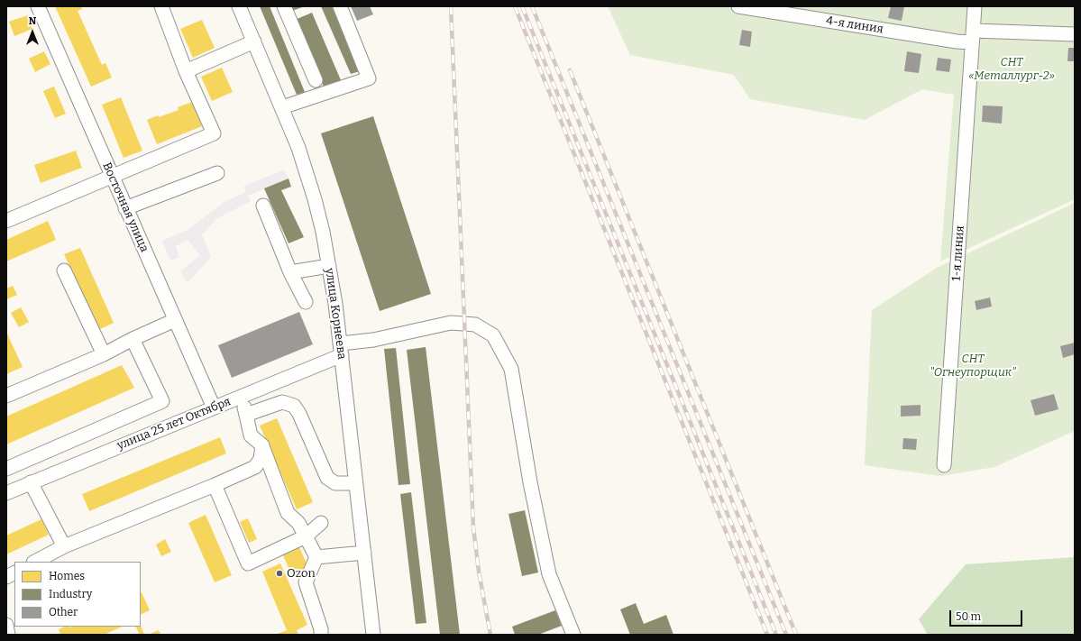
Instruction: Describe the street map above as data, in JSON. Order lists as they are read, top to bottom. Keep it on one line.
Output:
{"streets":{"street":["4-я линия","Восточная улица","1-я линия","улица Корнеева","улица 25 лет Октября"]},"crossings":[["4-я линия","1-я линия"],["Восточная улица","улица 25 лет Октября"],["улица Корнеева","улица 25 лет Октября"]],"parks":["СНТ «Металлург-2»","СНТ \"Огнеупорщик\""],"places":["Ozon"],"legend":["Homes","Industry","Other"],"scale_bar":"50 m","north":"top"}
